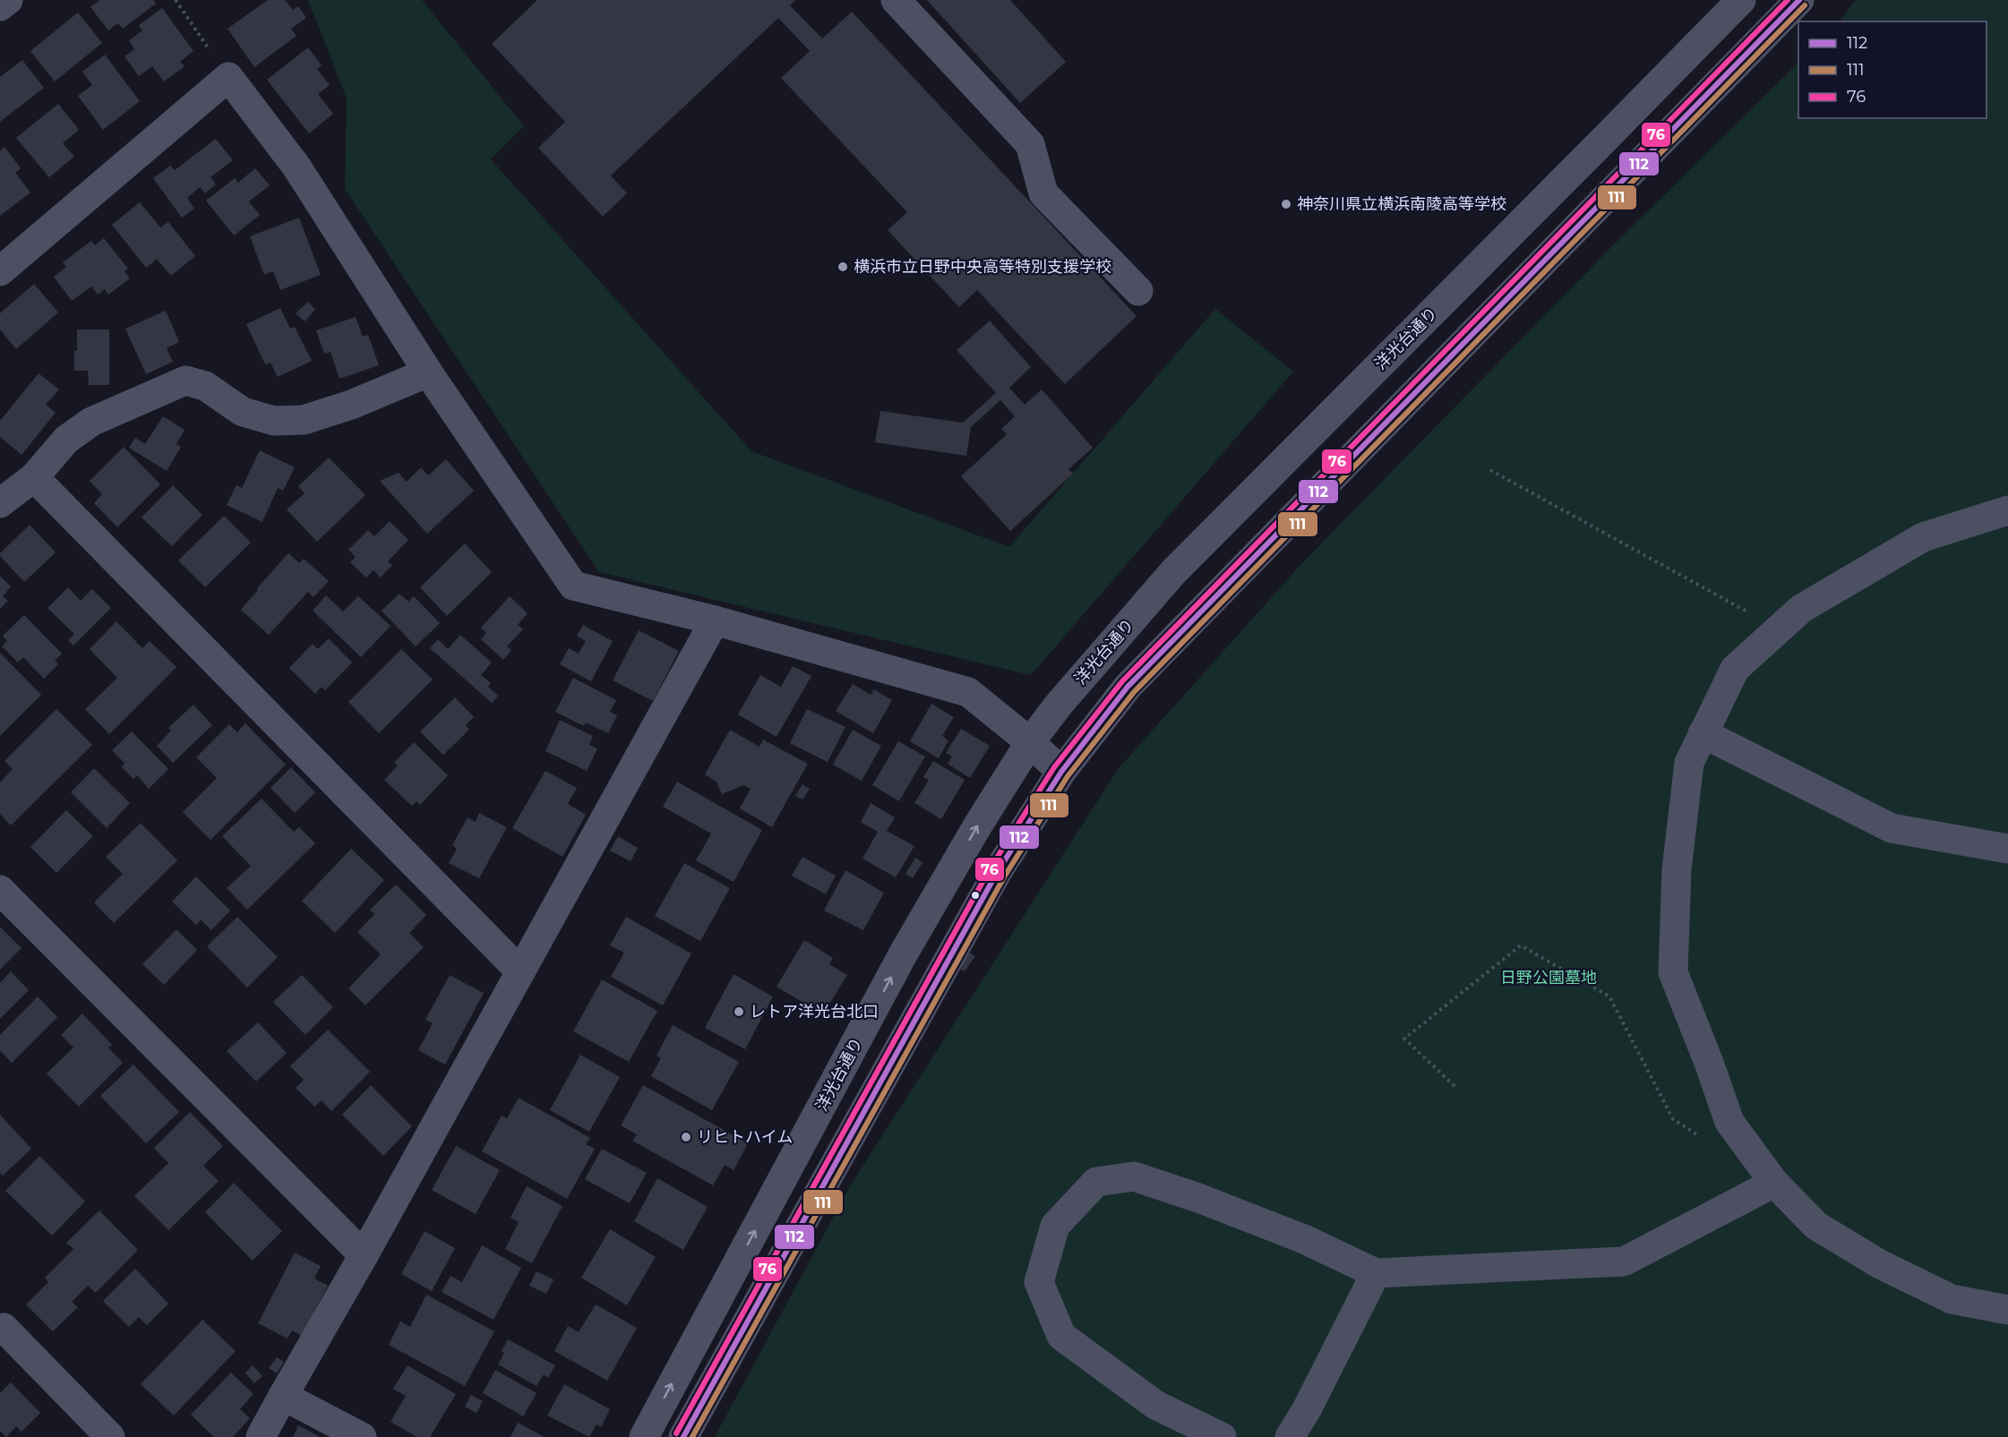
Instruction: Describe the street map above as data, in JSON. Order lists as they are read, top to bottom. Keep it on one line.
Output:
{"streets":{"street":["洋光台通り"]},"parks":["日野公園墓地"],"places":["神奈川県立横浜南陵高等学校","横浜市立日野中央高等特別支援学校","レトア洋光台北口","リヒトハイム"],"lines":["transit line 112","transit line 76","transit line 111"],"legend":["112","111","76"]}
